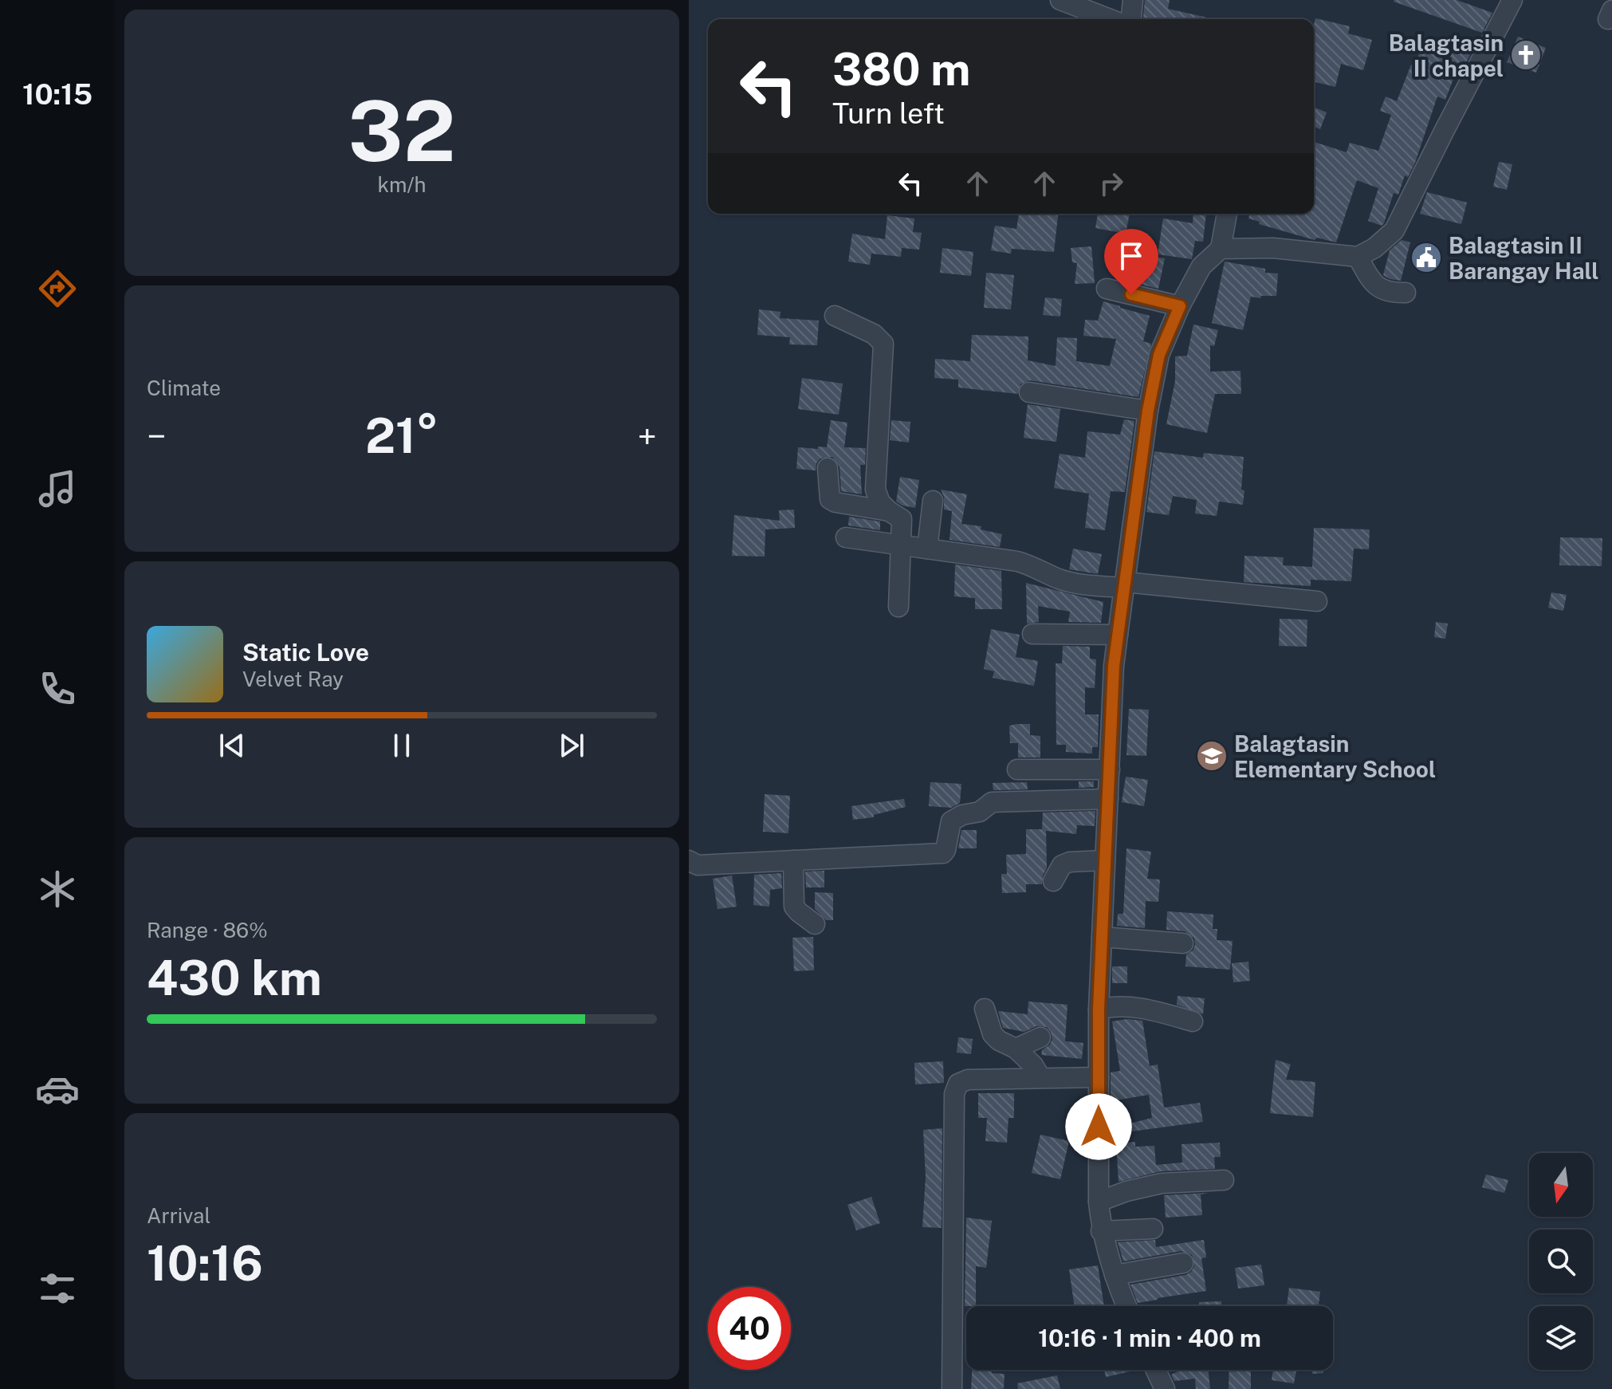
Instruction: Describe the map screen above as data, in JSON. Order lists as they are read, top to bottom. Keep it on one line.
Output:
{"places":{"church":["Balagtasin II chapel"],"public building":["Balagtasin II Barangay Hall"],"school or university":["Balagtasin Elementary School"]},"north":"bottom","page":{"tabs":"10:15","tile":[["32","km/h"],"Climate",["Range · 86%","430 km"],["Arrival","10:16"]],"turn":["380 m","Turn left"],"heat":["−","21°","+"],"song":["Static Love","Velvet Ray"],"limit":"40","trip":"10:16 · 1 min · 400 m"}}
